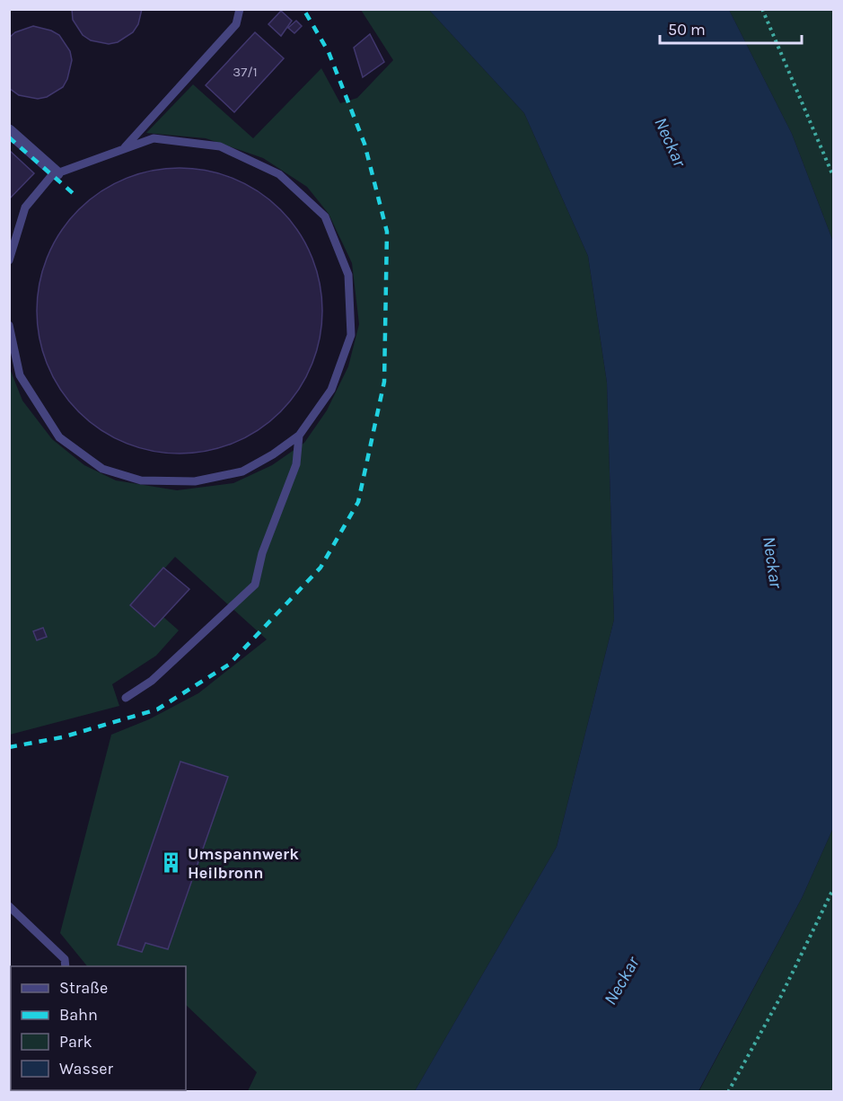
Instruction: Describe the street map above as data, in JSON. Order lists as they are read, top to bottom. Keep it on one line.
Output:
{"water":["Neckar"],"places":{"building":["Umspannwerk Heilbronn"]},"house_numbers":["37/1"],"legend":["Straße","Bahn","Park","Wasser"],"scale_bar":"50 m"}
